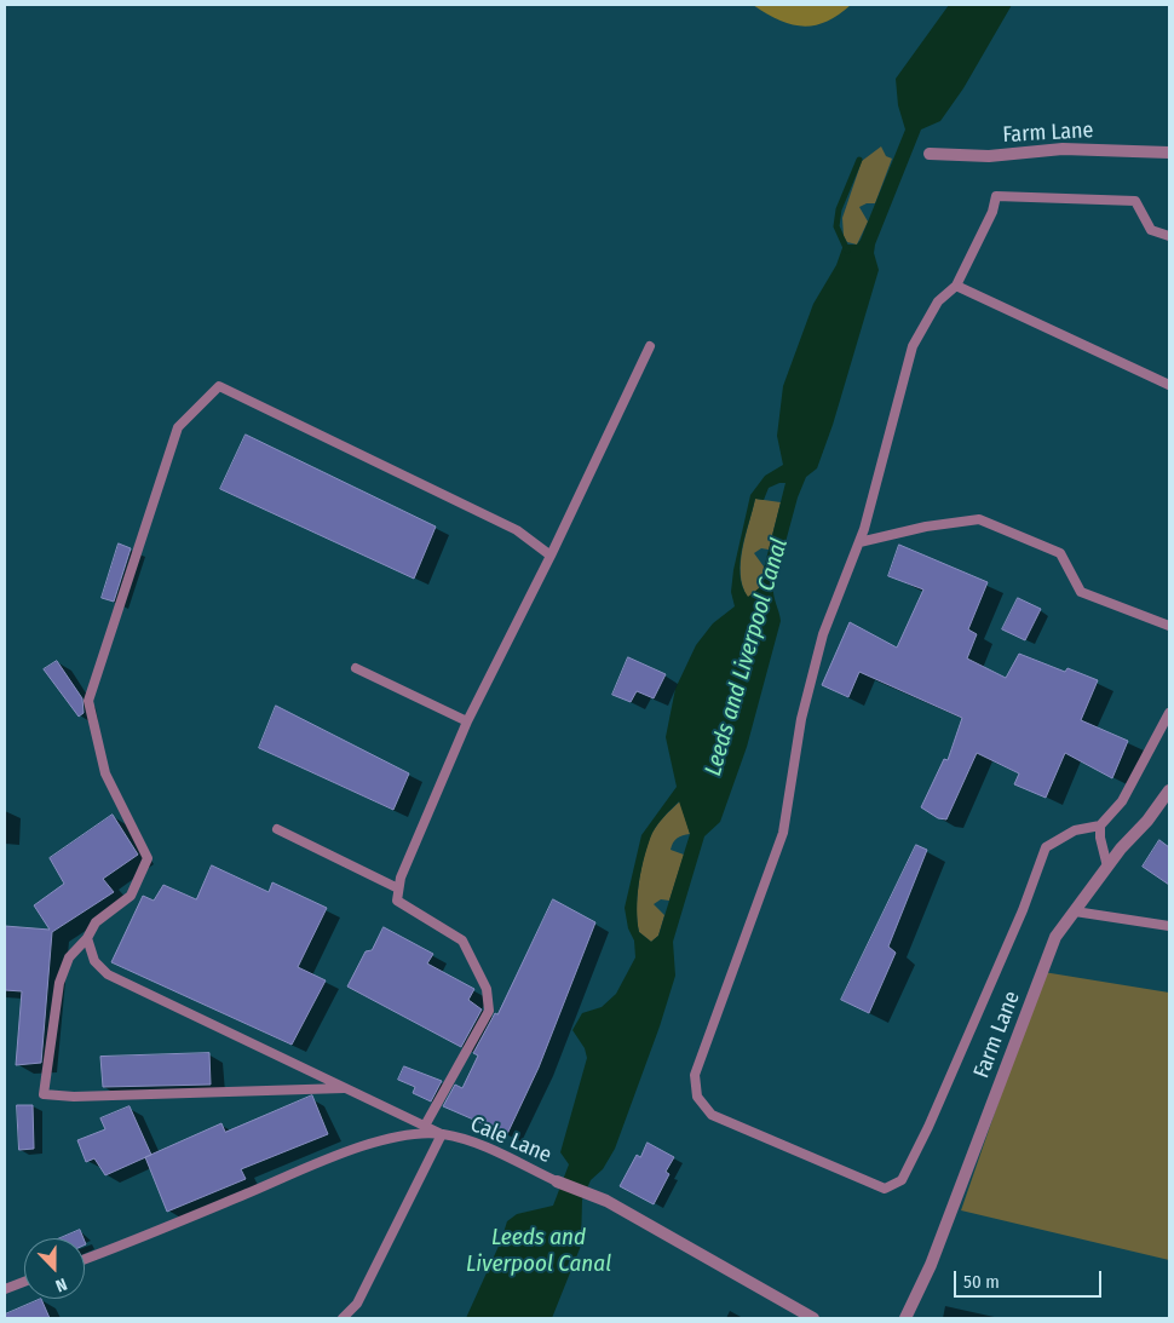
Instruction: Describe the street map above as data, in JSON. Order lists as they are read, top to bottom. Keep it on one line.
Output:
{"streets":{"street":["Farm Lane","Cale Lane"]},"water":["Leeds and Liverpool Canal"],"scale_bar":"50 m","north":"bottom"}
